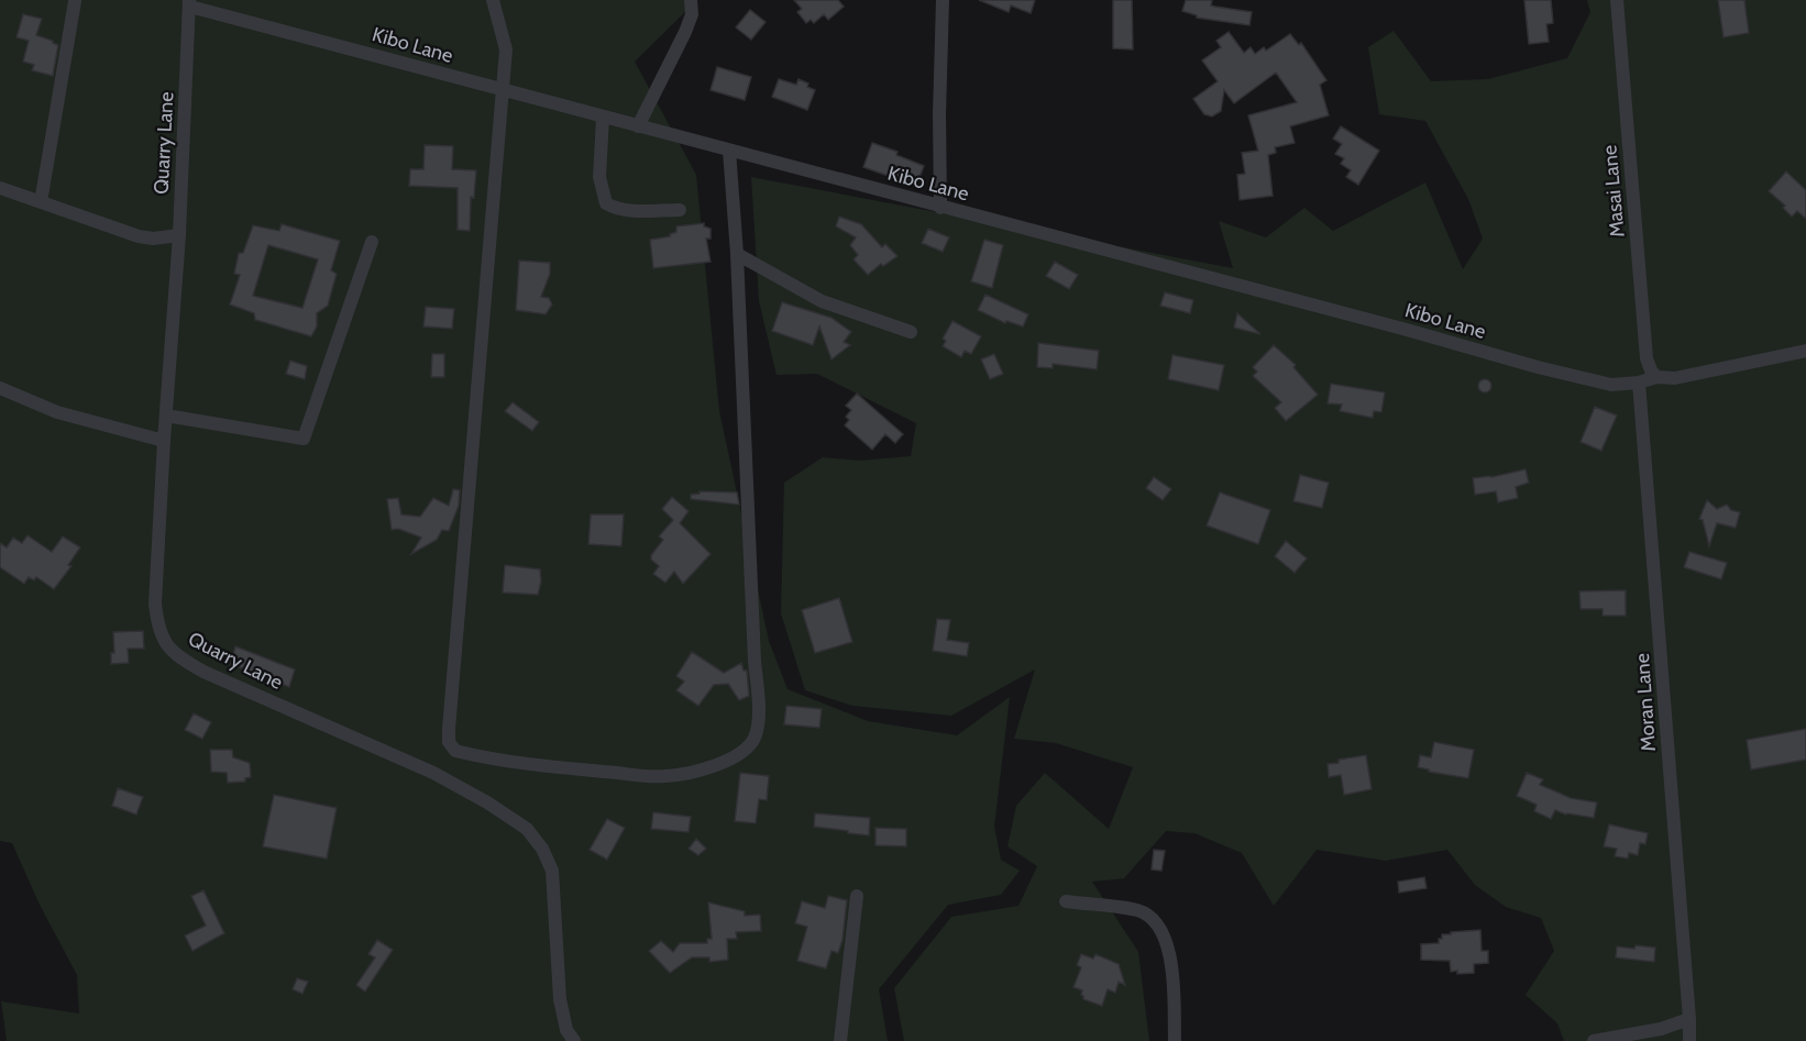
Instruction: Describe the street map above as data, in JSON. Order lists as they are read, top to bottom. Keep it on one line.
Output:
{"streets":{"street":["Kibo Lane","Quarry Lane","Masai Lane","Moran Lane"]},"crossings":[["Kibo Lane","Quarry Lane"],["Kibo Lane","Masai Lane"],["Kibo Lane","Moran Lane"]]}
